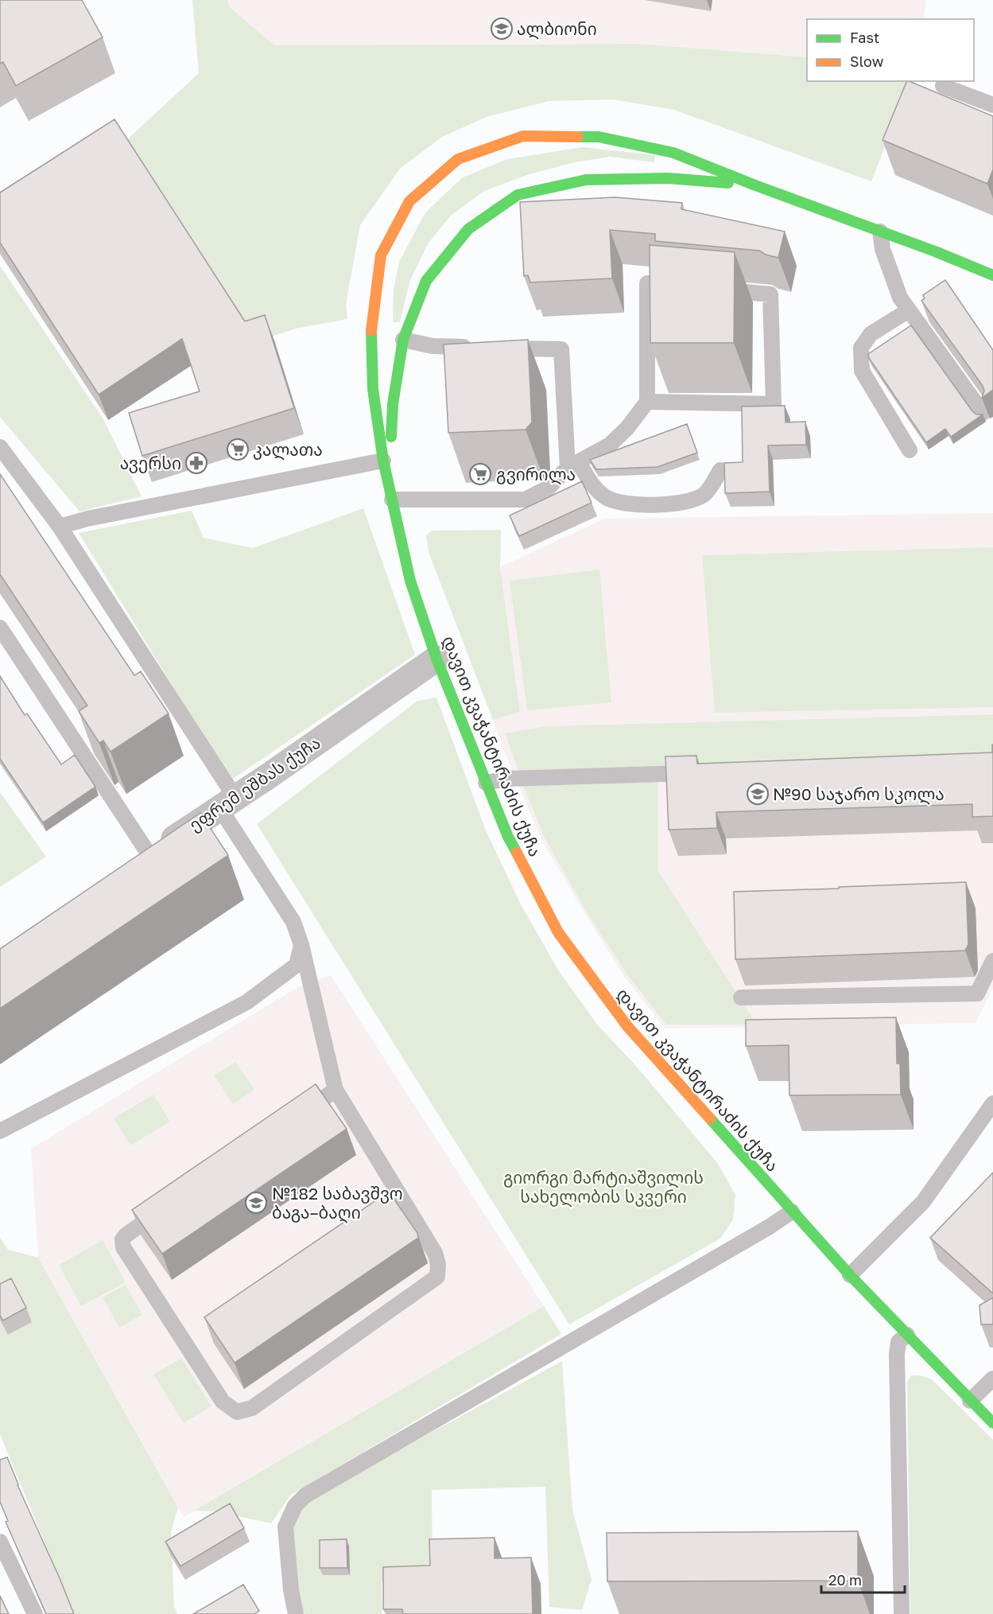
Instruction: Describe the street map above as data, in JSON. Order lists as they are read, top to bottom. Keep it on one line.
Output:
{"streets":{"street":["დავით კვაჭანტირაძის ქუჩა","ეფრემ ეშბას ქუჩა"]},"crossings":[["დავით კვაჭანტირაძის ქუჩა","ეფრემ ეშბას ქუჩა"]],"parks":["გიორგი მარტიაშვილის სახელობის სკვერი"],"places":{"school or university":["ალბიონი","№90 საჯარო სკოლა","№182 საბავშვო ბაგა–ბაღი"],"supermarket":["კალათა","გვირილა"],"pharmacy":["ავერსი"]},"legend":["Fast","Slow"],"scale_bar":"20 m"}
